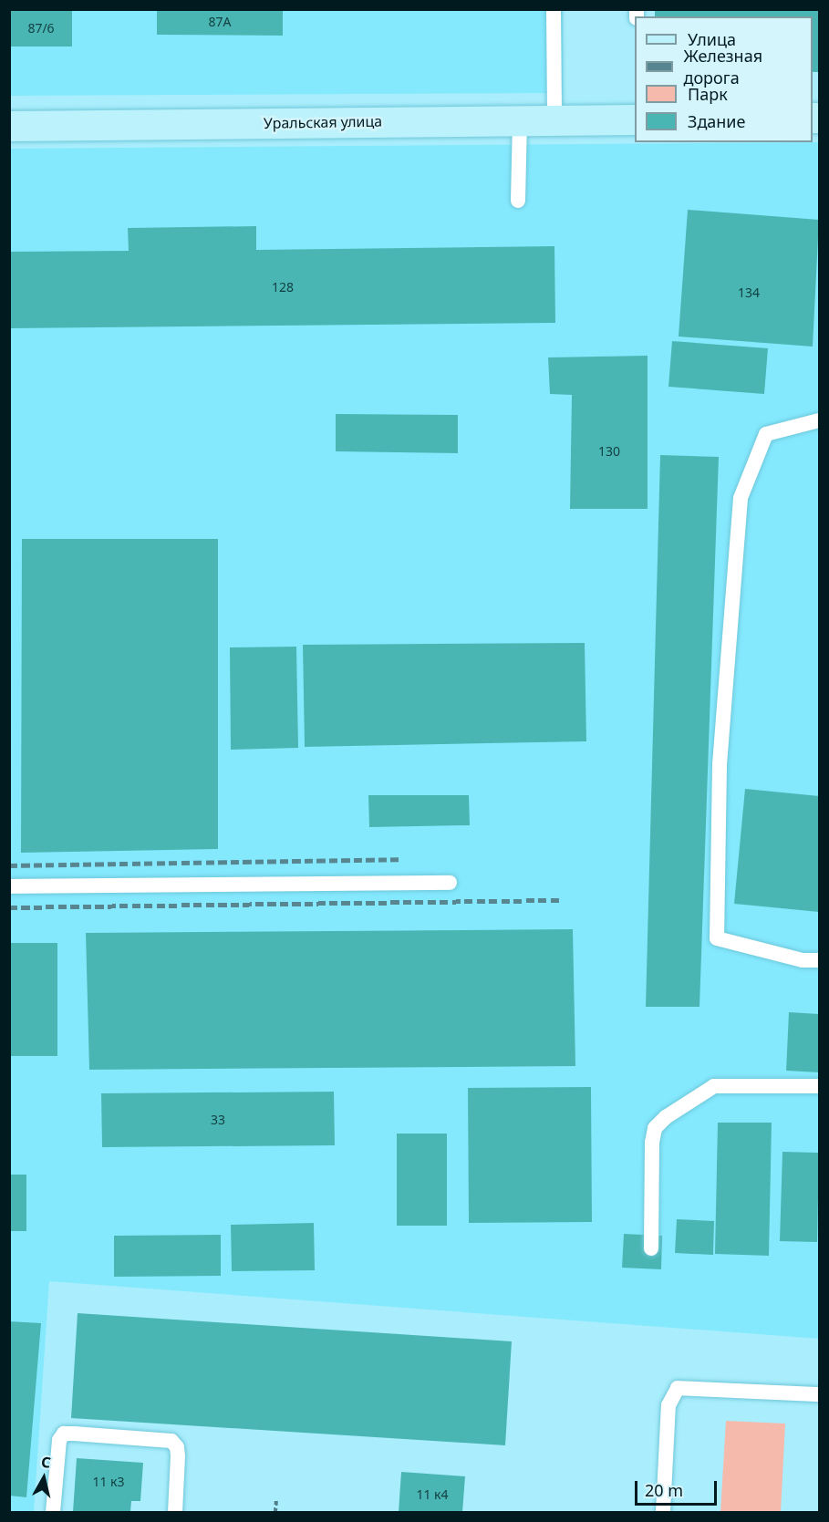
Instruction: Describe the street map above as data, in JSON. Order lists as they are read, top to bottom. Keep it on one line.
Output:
{"streets":{"main road":["Уральская улица"]},"house_numbers":["87А","87/6","128","134","130","33","11 к3","11 к4"],"legend":["Улица","Железная дорога","Парк","Здание"],"scale_bar":"20 m","north":"top"}
